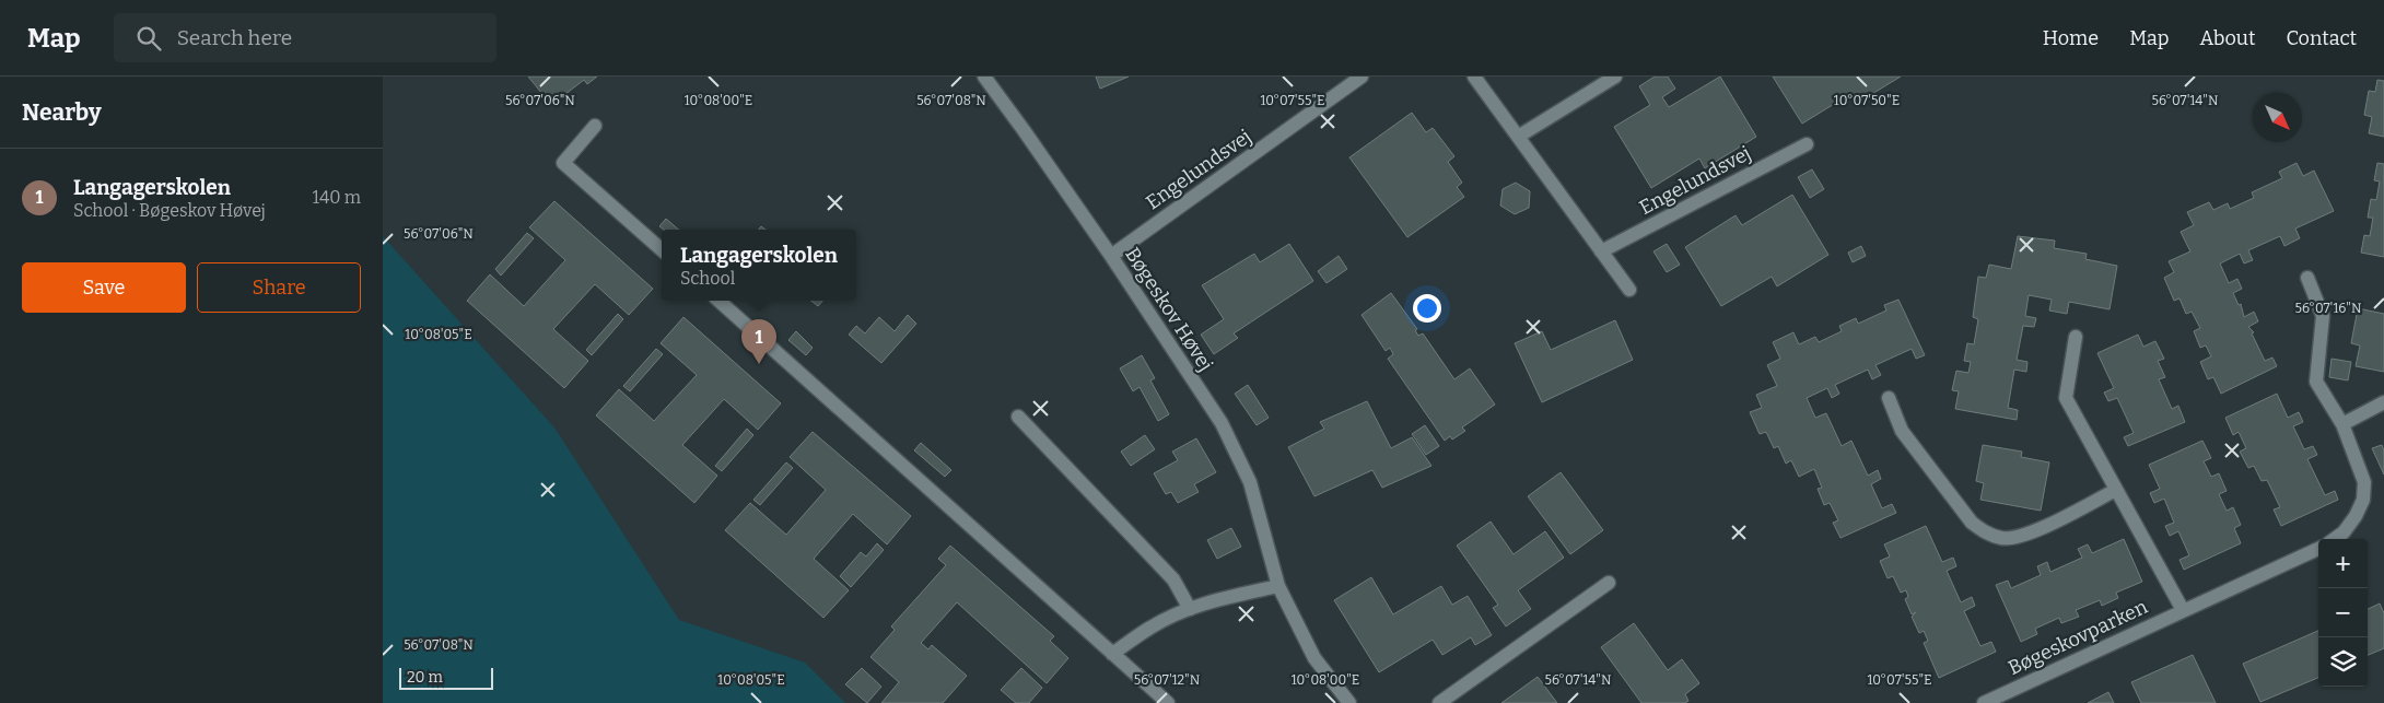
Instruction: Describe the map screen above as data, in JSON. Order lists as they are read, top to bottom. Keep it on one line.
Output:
{"streets":{"street":["Engelundsvej","Bøgeskov Høvej","Bøgeskovparken"]},"crossings":[["Engelundsvej","Bøgeskov Høvej"]],"scale_bar":"20 m","north":"bottom right","page":{"header":"Map","search":"Search here","nav":["Home","Map","About","Contact"],"heading":"Nearby","list":[{"mark":"1","name":"Langagerskolen","note":"School · Bøgeskov Høvej","value":"140 m"}],"popup":["Langagerskolen","School"],"buttons":["Save","Share"],"pins":"1","map_buttons":["+","−"],"scale":"20 m"},"coordinates":["56°07'06\"N","10°08'00\"E","56°07'08\"N","10°07'55\"E","10°07'50\"E","56°07'14\"N","56°07'16\"N","10°08'05\"E","56°07'12\"N"]}
